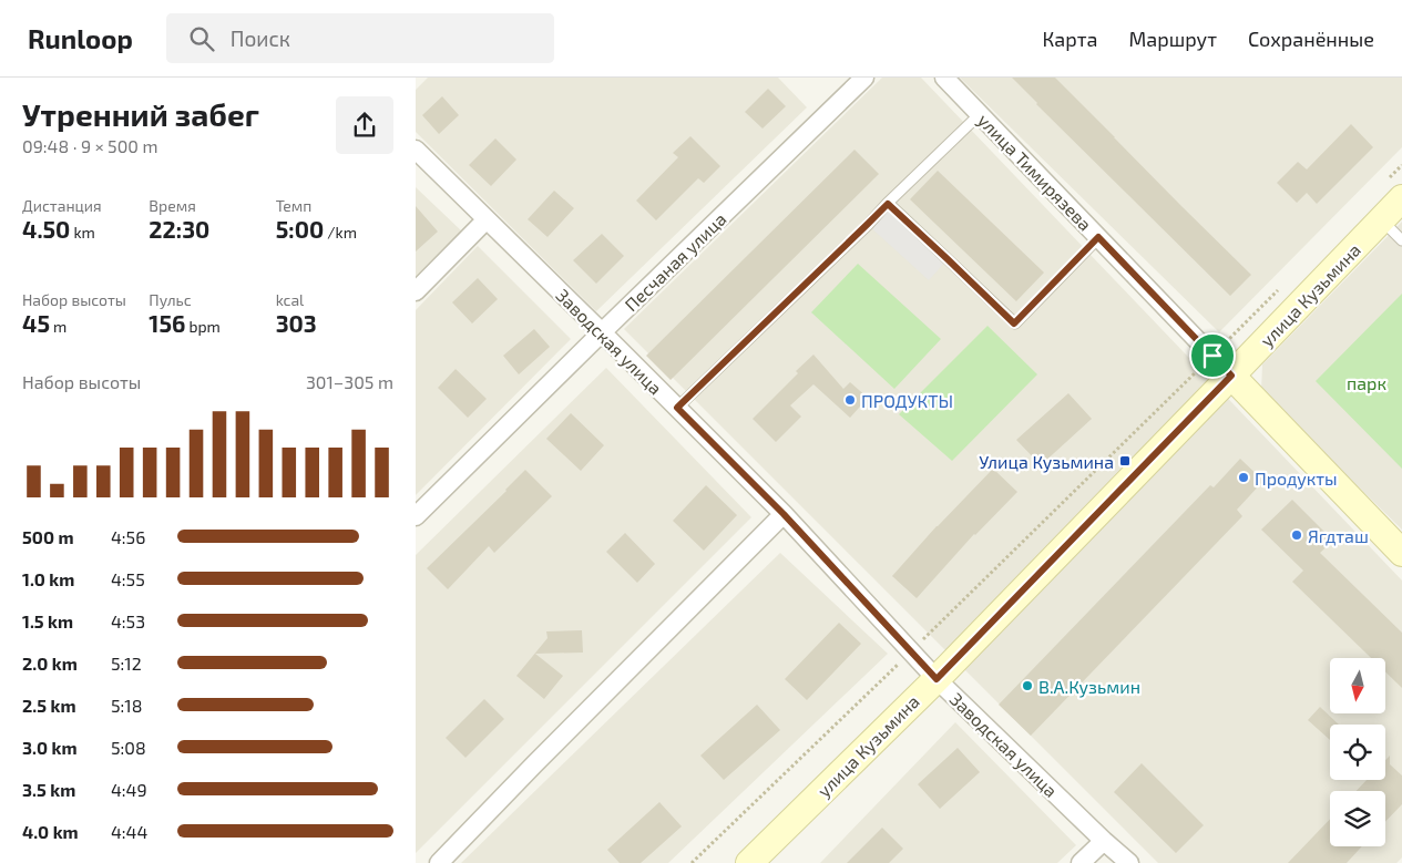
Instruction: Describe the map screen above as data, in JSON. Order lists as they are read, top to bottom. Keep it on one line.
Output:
{"streets":{"street":["улица Тимирязева","Песчаная улица","улица Кузьмина","Заводская улица"]},"crossings":[["улица Тимирязева","улица Кузьмина"],["Песчаная улица","Заводская улица"],["улица Кузьмина","Заводская улица"]],"parks":["парк"],"places":{"other":["ПРОДУКТЫ","Продукты","Ягдташ","В.А.Кузьмин"],"transit":["Улица Кузьмина"]},"north":"bottom","page":{"header":"Runloop","search":"Поиск","nav":["Карта","Маршрут","Сохранённые"],"heading":["Утренний забег","09:48 · 9 × 500 m"],"stats":[["Дистанция","4.50 km"],["Время","22:30"],["Темп","5:00 /km"],["Набор высоты","45 m"],["Пульс","156 bpm"],["kcal","303"]],"chart":["Набор высоты","301–305 m"],"list":[{"name":"500 m","note":"4:56"},{"name":"1.0 km","note":"4:55"},{"name":"1.5 km","note":"4:53"},{"name":"2.0 km","note":"5:12"},{"name":"2.5 km","note":"5:18"},{"name":"3.0 km","note":"5:08"},{"name":"3.5 km","note":"4:49"},{"name":"4.0 km","note":"4:44"}]}}
